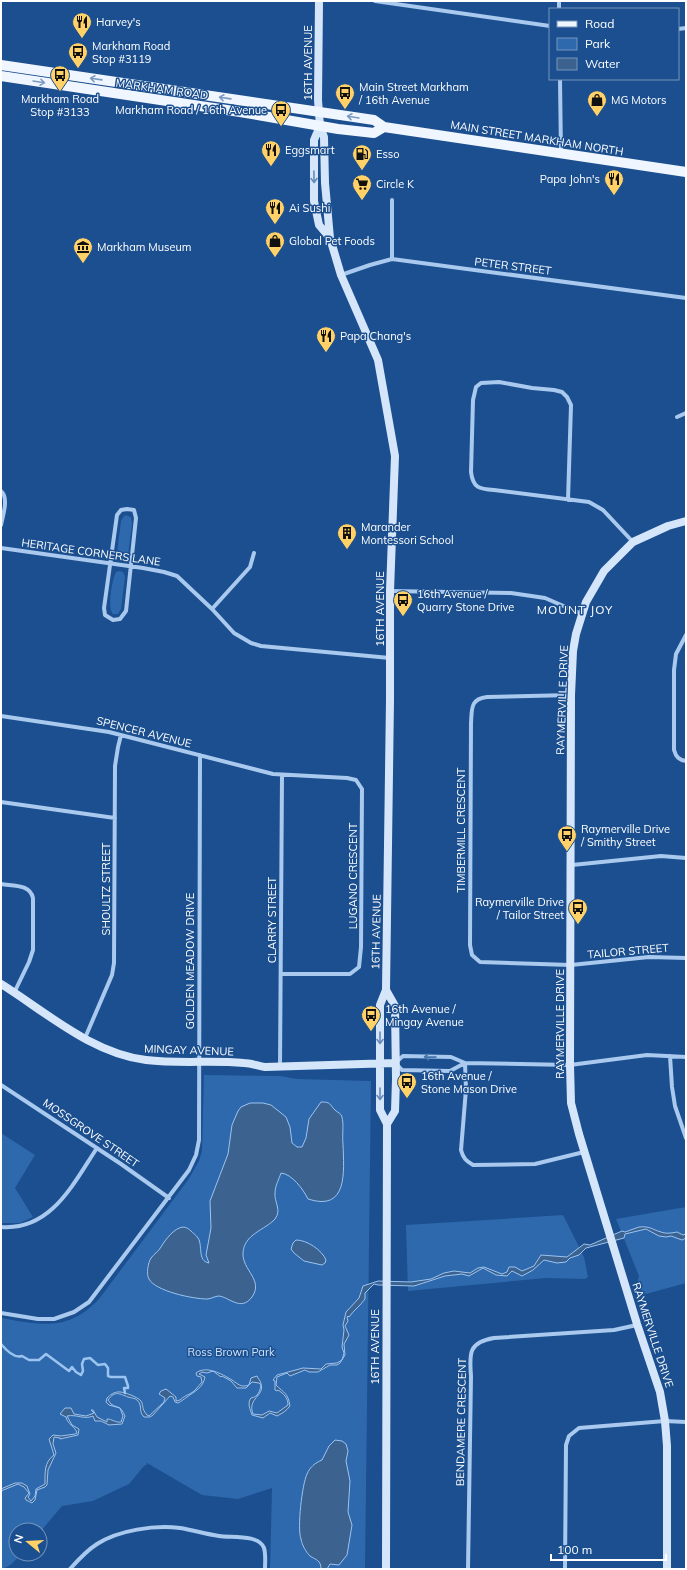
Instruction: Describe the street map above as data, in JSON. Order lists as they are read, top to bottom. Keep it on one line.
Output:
{"streets":{"main road":["16TH AVENUE","MARKHAM ROAD","MAIN STREET MARKHAM NORTH","RAYMERVILLE DRIVE","MINGAY AVENUE"],"street":["PETER STREET","HERITAGE CORNERS LANE","SPENCER AVENUE","TIMBERMILL CRESCENT","LUGANO CRESCENT","SHOULTZ STREET","CLARRY STREET","TAILOR STREET","GOLDEN MEADOW DRIVE","MOSSGROVE STREET","BENDAMERE CRESCENT"]},"crossings":[["16TH AVENUE","MARKHAM ROAD"],["16TH AVENUE","MAIN STREET MARKHAM NORTH"],["16TH AVENUE","PETER STREET"],["16TH AVENUE","HERITAGE CORNERS LANE"],["16TH AVENUE","MINGAY AVENUE"],["MARKHAM ROAD","MAIN STREET MARKHAM NORTH"],["RAYMERVILLE DRIVE","TIMBERMILL CRESCENT"],["RAYMERVILLE DRIVE","TAILOR STREET"],["RAYMERVILLE DRIVE","BENDAMERE CRESCENT"],["SPENCER AVENUE","LUGANO CRESCENT"],["SPENCER AVENUE","SHOULTZ STREET"],["SPENCER AVENUE","CLARRY STREET"],["SPENCER AVENUE","GOLDEN MEADOW DRIVE"],["TIMBERMILL CRESCENT","TAILOR STREET"],["LUGANO CRESCENT","CLARRY STREET"],["SHOULTZ STREET","MINGAY AVENUE"],["CLARRY STREET","MINGAY AVENUE"],["GOLDEN MEADOW DRIVE","MINGAY AVENUE"],["GOLDEN MEADOW DRIVE","MOSSGROVE STREET"]],"districts":["MOUNT JOY"],"parks":["Ross Brown Park"],"places":{"restaurant":["Harvey's","Eggsmart","Papa John's","Ai Sushi","Papa Chang's"],"bus stop":["Markham Road Stop #3119","Markham Road Stop #3133","Main Street Markham / 16th Avenue","Markham Road / 16th Avenue","16th Avenue / Quarry Stone Drive","Raymerville Drive / Smithy Street","Raymerville Drive / Tailor Street","16th Avenue / Mingay Avenue","16th Avenue / Stone Mason Drive"],"shop":["MG Motors","Global Pet Foods"],"fuel station":["Esso"],"supermarket":["Circle K"],"museum":["Markham Museum"],"building":["Marander Montessori School"]},"legend":["Road","Park","Water"],"scale_bar":"100 m","north":"left"}
